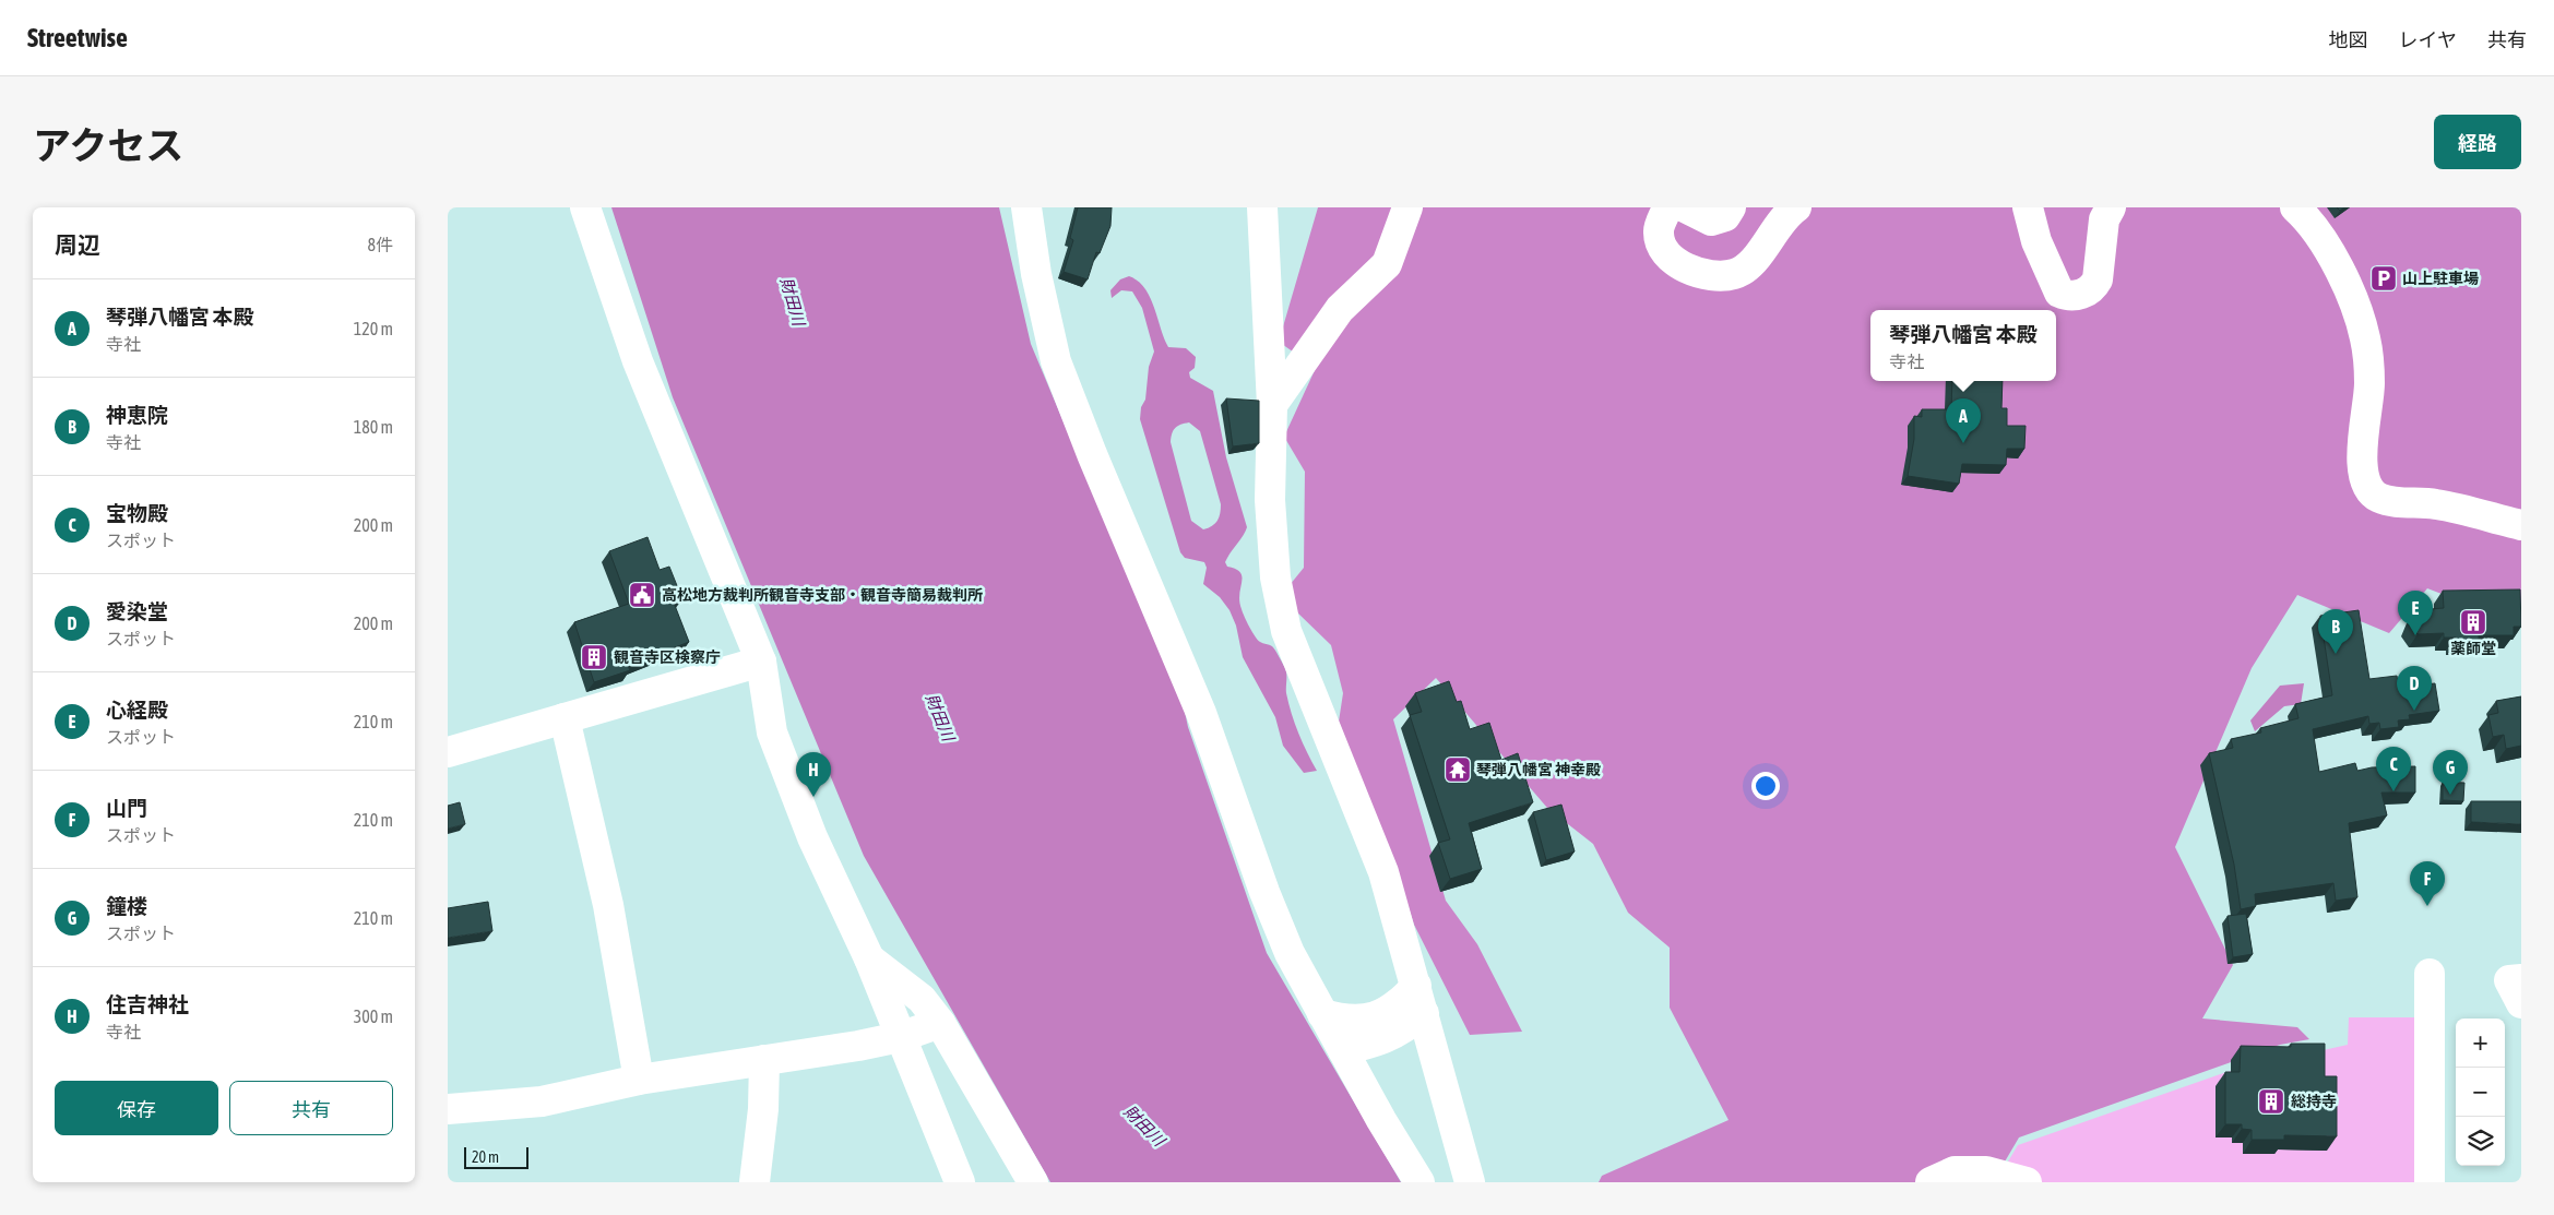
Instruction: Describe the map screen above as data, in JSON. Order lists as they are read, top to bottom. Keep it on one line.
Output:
{"water":["財田川"],"places":{"parking":["山上駐車場"],"public building":["高松地方裁判所観音寺支部・観音寺簡易裁判所"],"building":["薬師堂","観音寺区検察庁","総持寺"],"temple":["琴弾八幡宮 神幸殿"]},"scale_bar":"20 m","page":{"header":"Streetwise","nav":["地図","レイヤ","共有"],"title":"アクセス","buttons":["経路",["保存","共有"]],"heading":["周辺","8件"],"list":[{"mark":"A","name":"琴弾八幡宮 本殿","note":"寺社","value":"120 m"},{"mark":"B","name":"神恵院","note":"寺社","value":"180 m"},{"mark":"C","name":"宝物殿","note":"スポット","value":"200 m"},{"mark":"D","name":"愛染堂","note":"スポット","value":"200 m"},{"mark":"E","name":"心経殿","note":"スポット","value":"210 m"},{"mark":"F","name":"山門","note":"スポット","value":"210 m"},{"mark":"G","name":"鐘楼","note":"スポット","value":"210 m"},{"mark":"H","name":"住吉神社","note":"寺社","value":"300 m"}],"popup":["琴弾八幡宮 本殿","寺社"],"pins":["A","E","B","D","C","G","H","F"],"map_buttons":["+","−"],"scale":"20 m"}}
